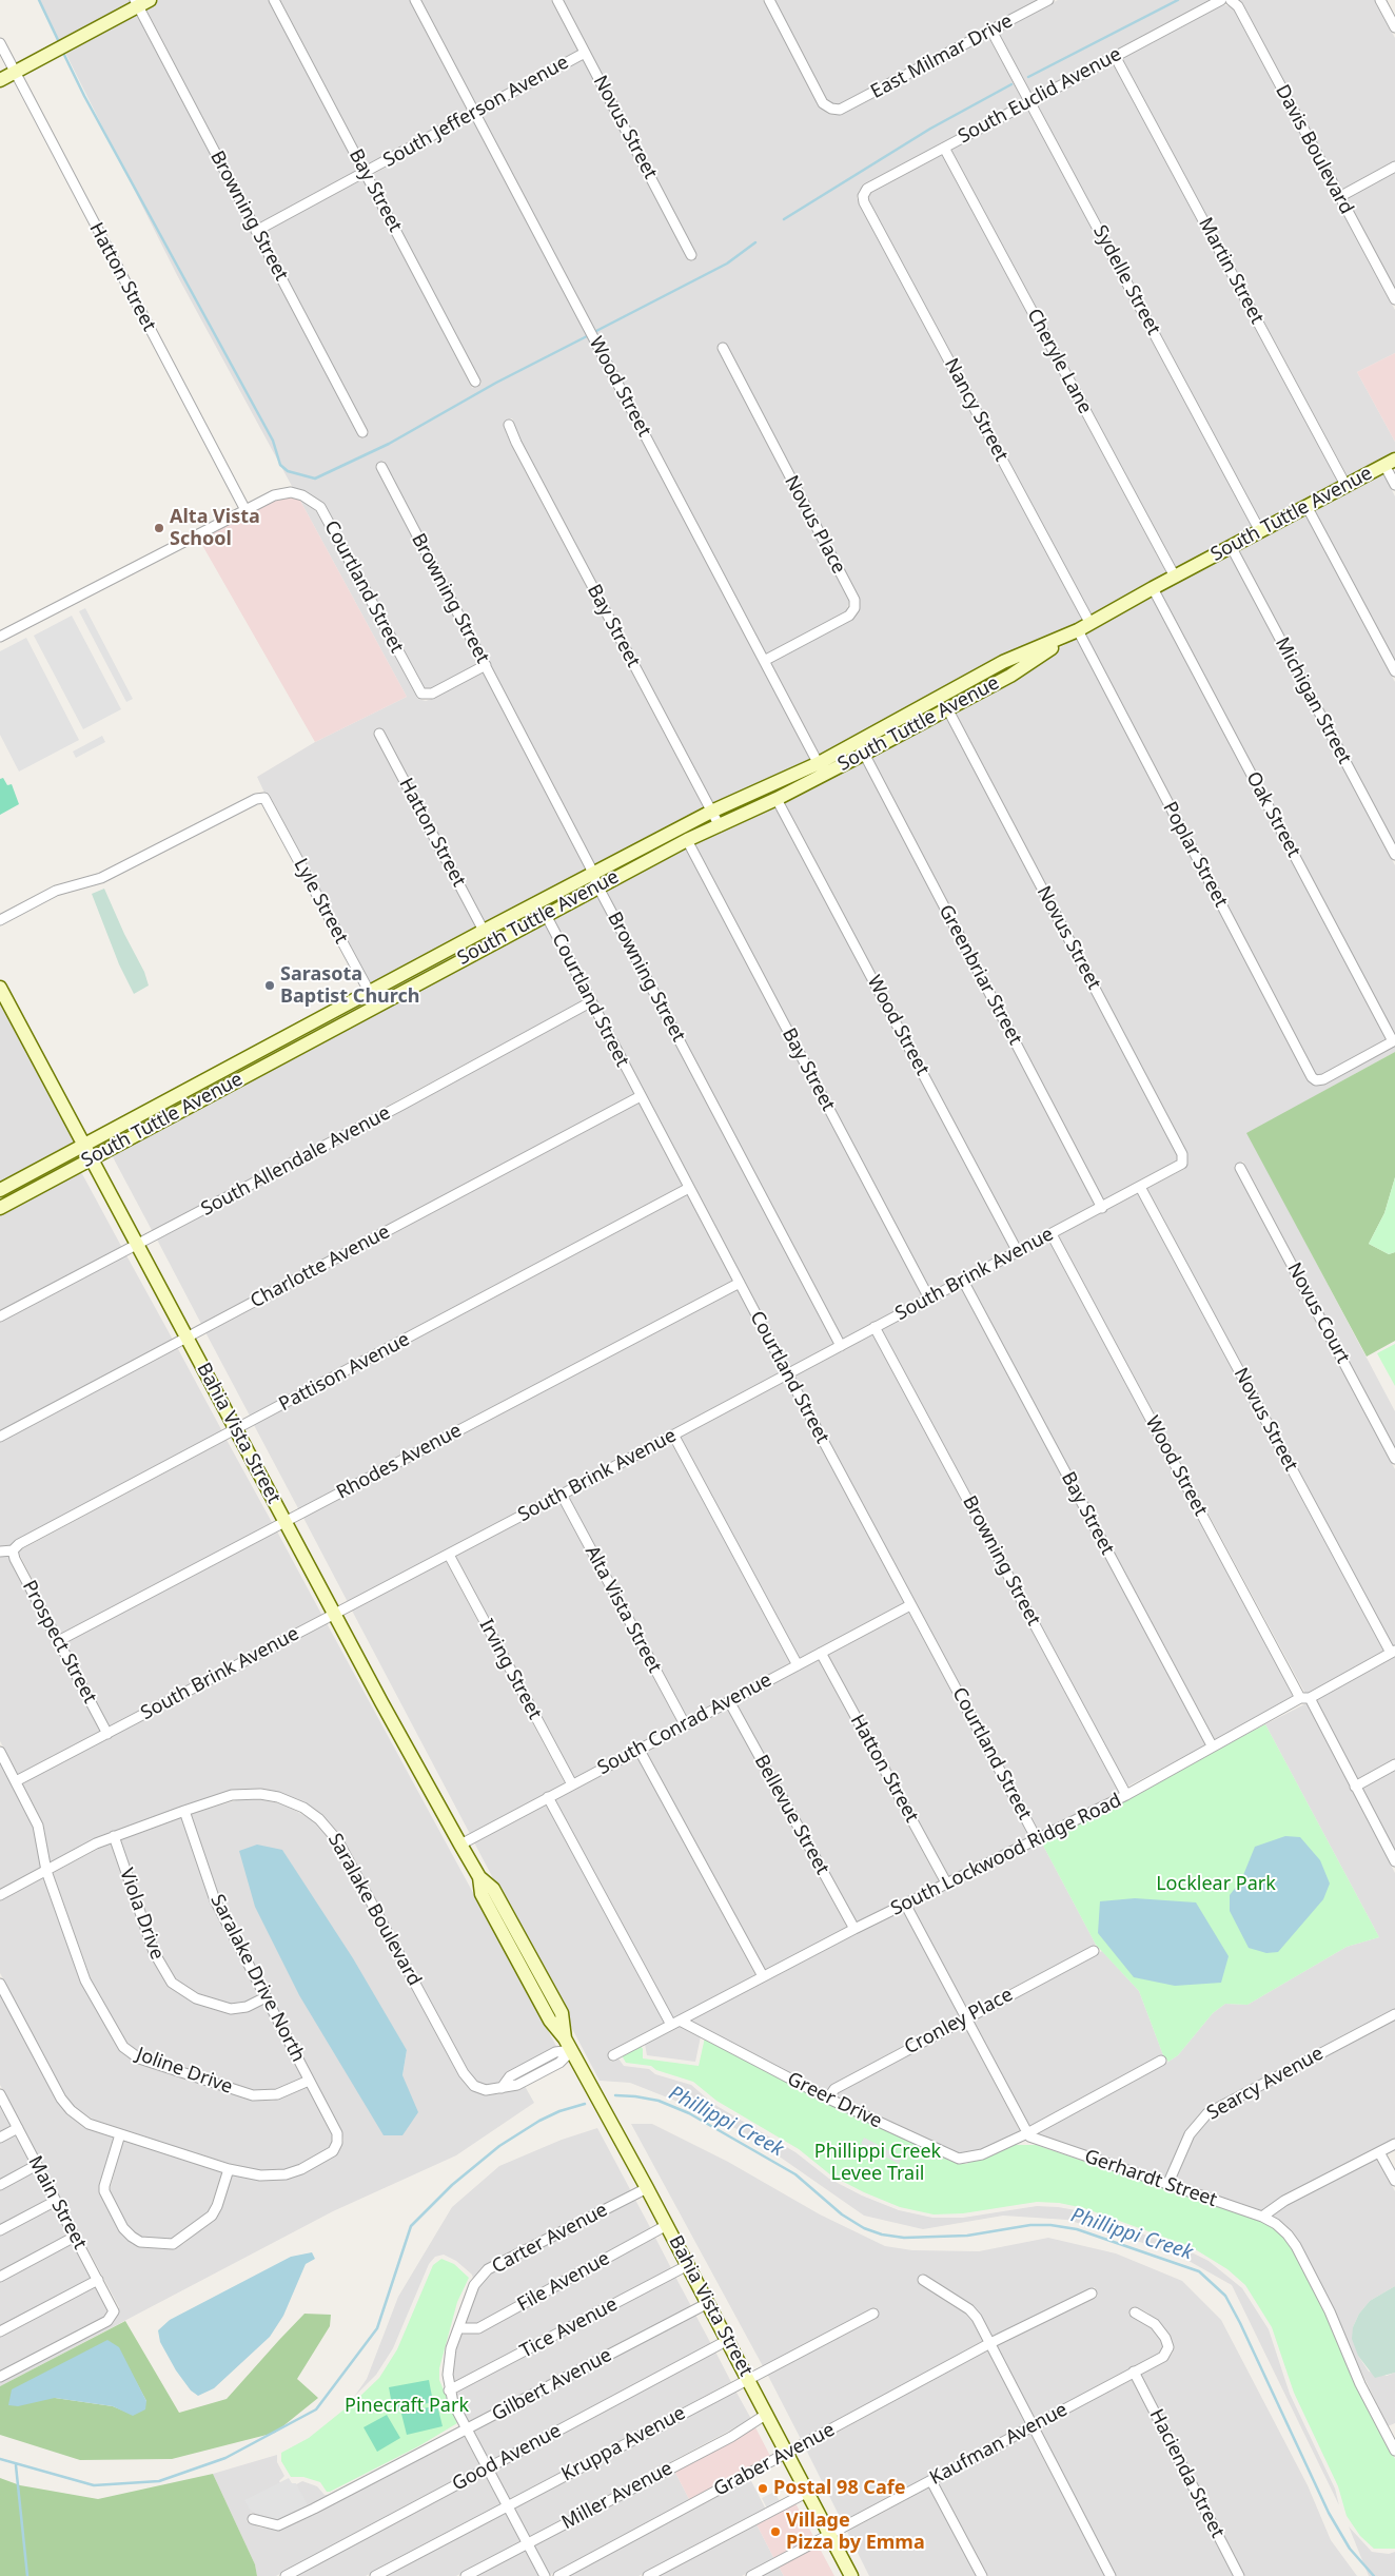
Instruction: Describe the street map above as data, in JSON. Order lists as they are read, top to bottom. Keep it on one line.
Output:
{"streets":{"main road":["South Tuttle Avenue","Bahia Vista Street"],"street":["East Milmar Drive","South Euclid Avenue","South Jefferson Avenue","Novus Street","Davis Boulevard","Bay Street","Browning Street","Martin Street","Hatton Street","Sydelle Street","Cheryle Lane","Wood Street","Nancy Street","Novus Place","Courtland Street","Michigan Street","Oak Street","Poplar Street","Lyle Street","Greenbriar Street","South Allendale Avenue","Charlotte Avenue","South Brink Avenue","Novus Court","Pattison Avenue","Rhodes Avenue","Alta Vista Street","Prospect Street","Irving Street","South Conrad Avenue","Bellevue Street","South Lockwood Ridge Road","Saralake Boulevard","Viola Drive","Saralake Drive North","Cronley Place","Joline Drive","Searcy Avenue","Greer Drive","Gerhardt Street","Main Street","Carter Avenue","File Avenue","Tice Avenue","Gilbert Avenue","Kruppa Avenue","Kaufman Avenue","Good Avenue","Graber Avenue","Hacienda Street","Miller Avenue"]},"crossings":[["East Milmar Drive","Sydelle Street"],["South Euclid Avenue","Martin Street"],["South Euclid Avenue","Sydelle Street"],["South Euclid Avenue","Cheryle Lane"],["South Euclid Avenue","Nancy Street"],["South Jefferson Avenue","Novus Street"],["South Jefferson Avenue","Bay Street"],["South Jefferson Avenue","Browning Street"],["South Jefferson Avenue","Wood Street"],["Novus Street","South Tuttle Avenue"],["Novus Street","South Brink Avenue"],["Novus Street","South Lockwood Ridge Road"],["Bay Street","South Tuttle Avenue"],["Bay Street","South Brink Avenue"],["Bay Street","South Lockwood Ridge Road"],["Browning Street","South Tuttle Avenue"],["Browning Street","Courtland Street"],["Browning Street","South Brink Avenue"],["Browning Street","South Lockwood Ridge Road"],["Martin Street","South Tuttle Avenue"],["Hatton Street","South Tuttle Avenue"],["Hatton Street","Courtland Street"],["Hatton Street","South Conrad Avenue"],["Hatton Street","South Lockwood Ridge Road"],["Sydelle Street","South Tuttle Avenue"],["Cheryle Lane","South Tuttle Avenue"],["Wood Street","South Tuttle Avenue"],["Wood Street","Novus Place"],["Wood Street","South Brink Avenue"],["Wood Street","South Lockwood Ridge Road"],["Nancy Street","South Tuttle Avenue"],["South Tuttle Avenue","Courtland Street"],["South Tuttle Avenue","Michigan Street"],["South Tuttle Avenue","Oak Street"],["South Tuttle Avenue","Poplar Street"],["South Tuttle Avenue","Lyle Street"],["South Tuttle Avenue","Greenbriar Street"],["South Tuttle Avenue","Bahia Vista Street"],["Courtland Street","South Allendale Avenue"],["Courtland Street","Charlotte Avenue"],["Courtland Street","South Brink Avenue"],["Courtland Street","Pattison Avenue"],["Courtland Street","Rhodes Avenue"],["Courtland Street","South Conrad Avenue"],["Courtland Street","South Lockwood Ridge Road"],["Oak Street","Poplar Street"],["Greenbriar Street","South Brink Avenue"],["South Allendale Avenue","Bahia Vista Street"],["Charlotte Avenue","Bahia Vista Street"],["South Brink Avenue","Bahia Vista Street"],["South Brink Avenue","Alta Vista Street"],["South Brink Avenue","Prospect Street"],["South Brink Avenue","Irving Street"],["South Brink Avenue","Joline Drive"],["Pattison Avenue","Bahia Vista Street"],["Pattison Avenue","Prospect Street"],["Bahia Vista Street","Rhodes Avenue"],["Bahia Vista Street","South Conrad Avenue"],["Bahia Vista Street","Saralake Boulevard"],["Bahia Vista Street","Carter Avenue"],["Bahia Vista Street","File Avenue"],["Bahia Vista Street","Tice Avenue"],["Bahia Vista Street","Gilbert Avenue"],["Bahia Vista Street","Kruppa Avenue"],["Bahia Vista Street","Kaufman Avenue"],["Bahia Vista Street","Good Avenue"],["Bahia Vista Street","Graber Avenue"],["Bahia Vista Street","Miller Avenue"],["Rhodes Avenue","Prospect Street"],["Alta Vista Street","South Conrad Avenue"],["Irving Street","South Conrad Avenue"],["South Conrad Avenue","Bellevue Street"],["Bellevue Street","South Lockwood Ridge Road"],["South Lockwood Ridge Road","Greer Drive"],["Saralake Boulevard","Viola Drive"],["Saralake Boulevard","Saralake Drive North"],["Saralake Boulevard","Joline Drive"],["Viola Drive","Saralake Drive North"],["Saralake Drive North","Joline Drive"],["Cronley Place","Greer Drive"],["Searcy Avenue","Gerhardt Street"],["Greer Drive","Gerhardt Street"],["Carter Avenue","File Avenue"],["Carter Avenue","Tice Avenue"],["Kaufman Avenue","Hacienda Street"]],"water":["Phillippi Creek"],"parks":["Locklear Park","Phillippi Creek Levee Trail","Pinecraft Park"],"places":["Alta Vista School","Sarasota Baptist Church","Postal 98 Cafe","Village Pizza by Emma"]}
